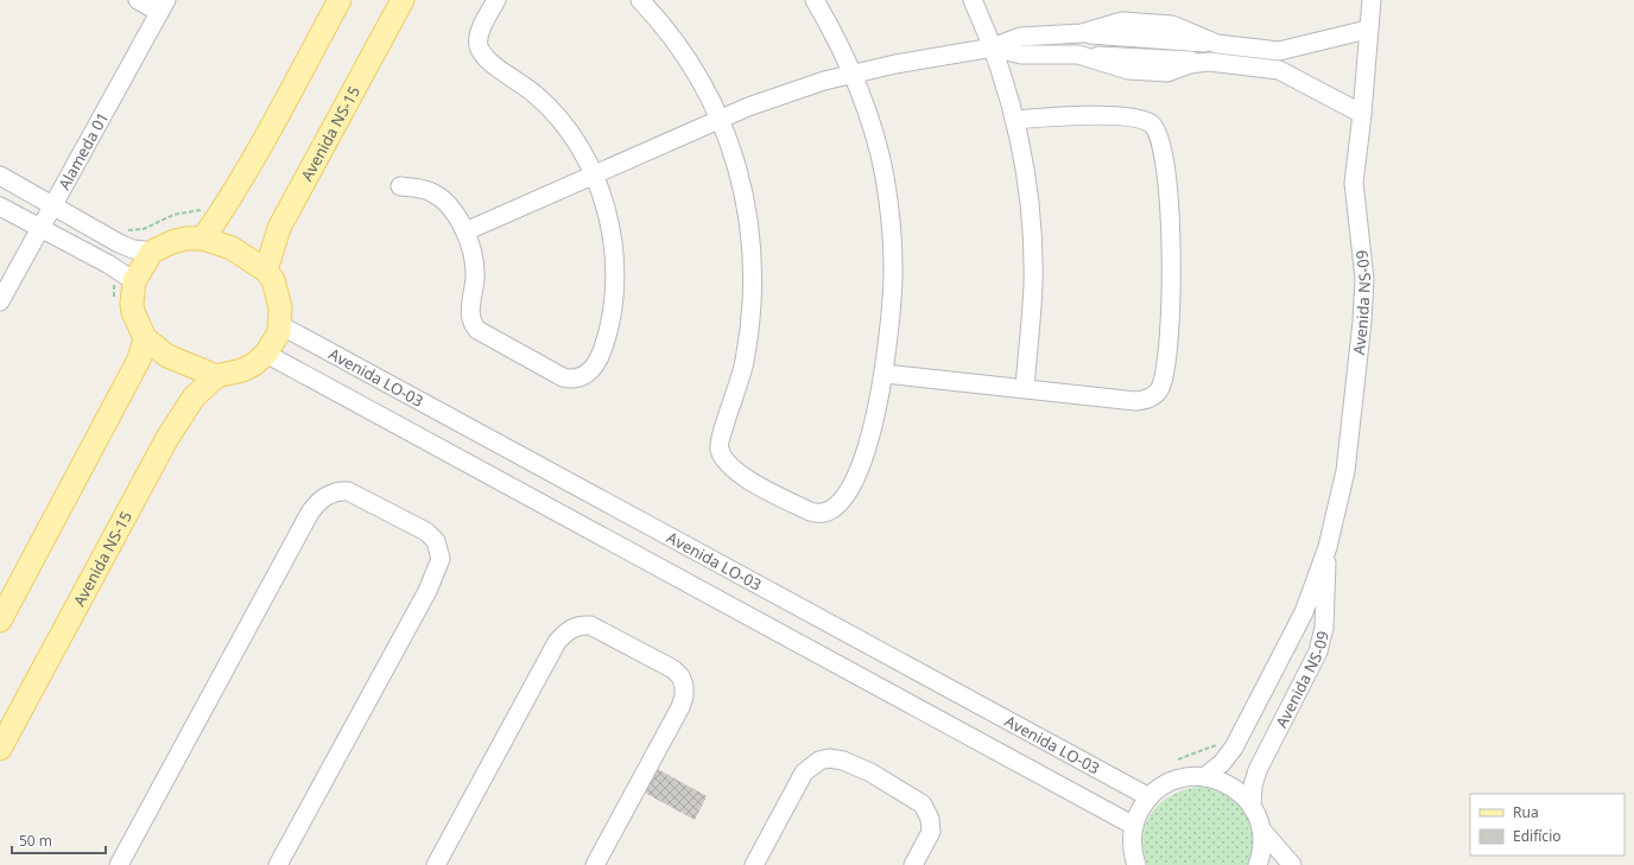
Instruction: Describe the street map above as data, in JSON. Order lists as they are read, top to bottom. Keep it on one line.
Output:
{"streets":{"main road":["Avenida NS-15"],"street":["Alameda 01","Avenida NS-09","Avenida LO-03"]},"crossings":[["Avenida NS-15","Avenida LO-03"]],"legend":["Rua","Edifício"],"scale_bar":"50 m"}
